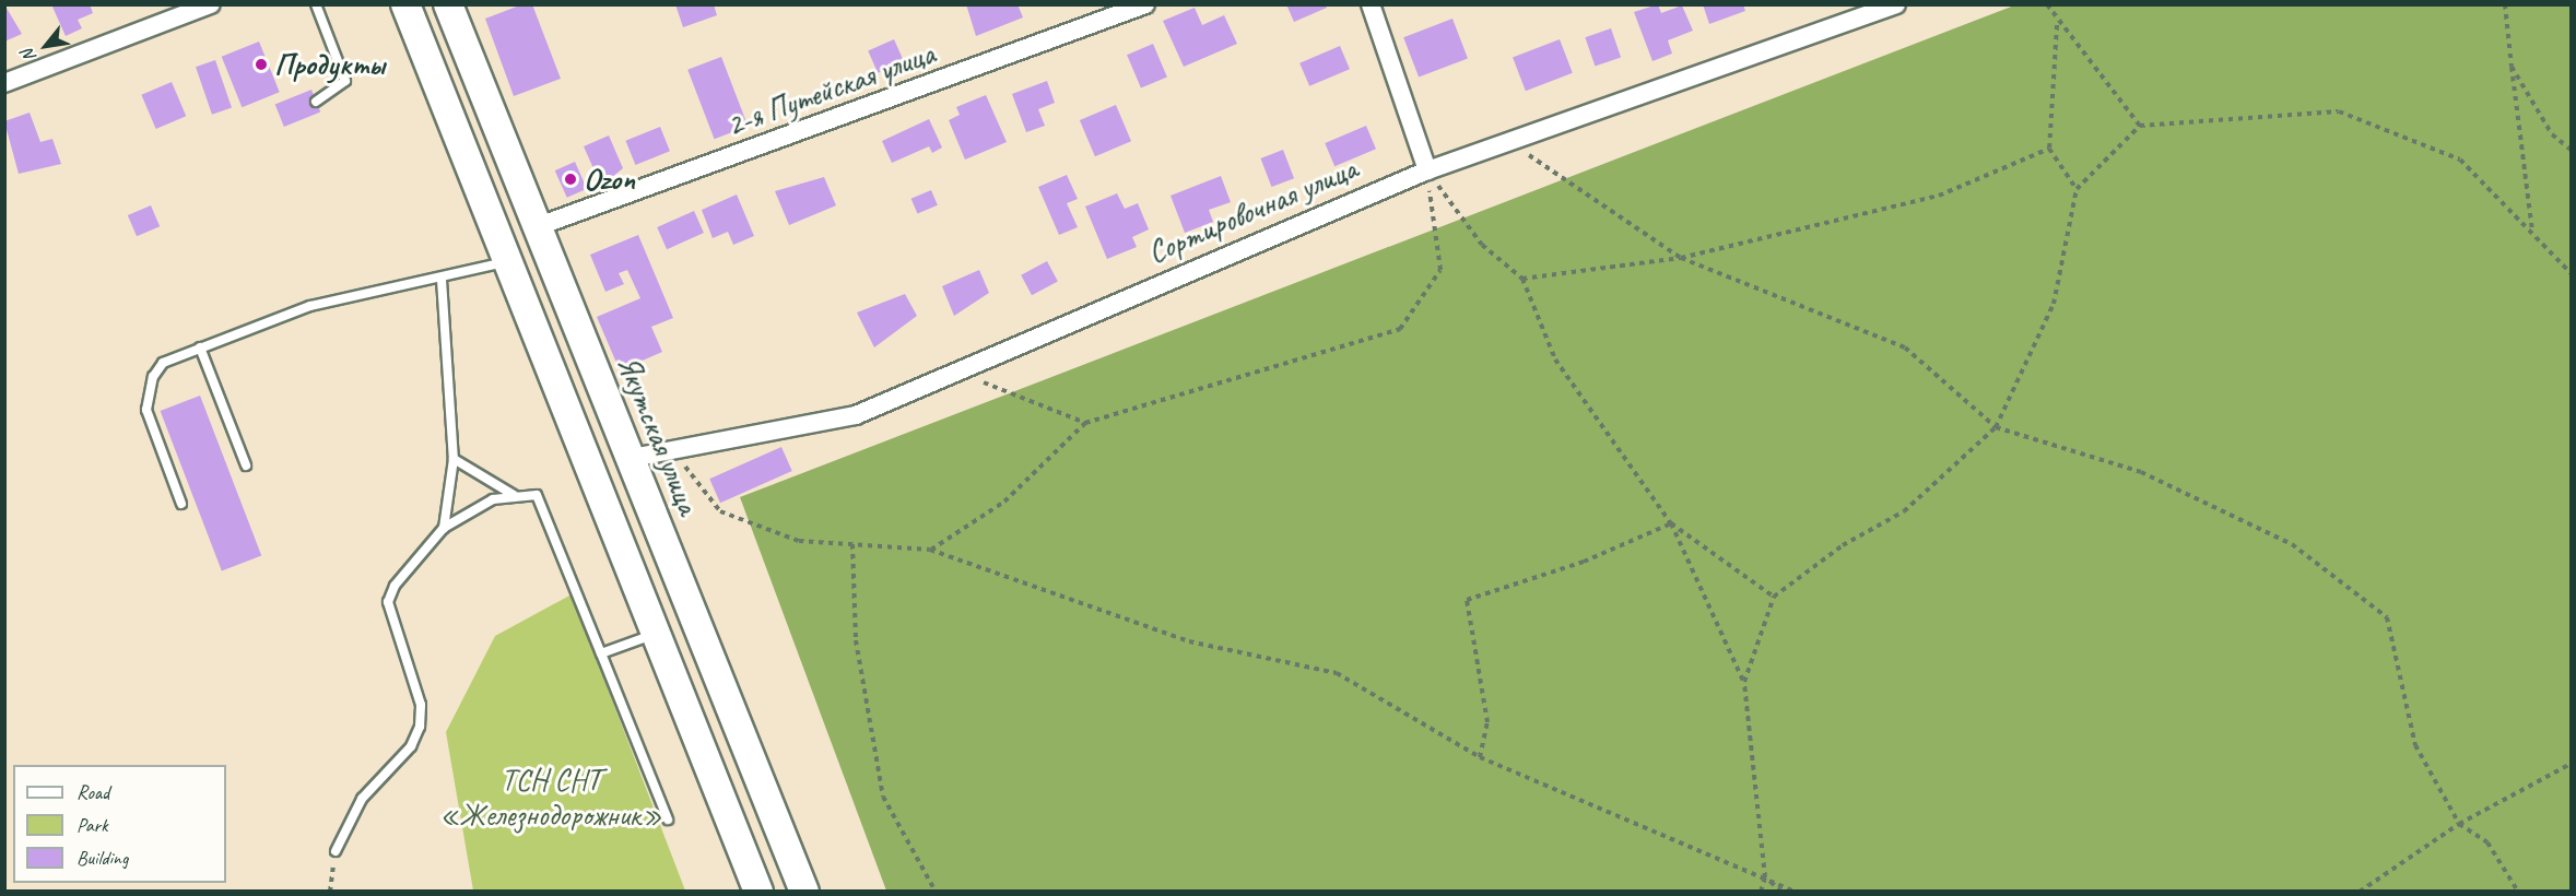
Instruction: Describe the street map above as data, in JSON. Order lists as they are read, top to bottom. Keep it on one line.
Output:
{"streets":{"main road":["Якутская улица"],"street":["2-я Путейская улица","Сортировочная улица"]},"crossings":[["2-я Путейская улица","Якутская улица"],["Сортировочная улица","Якутская улица"]],"parks":["ТСН СНТ «Железнодорожник»"],"places":["Продукты","Ozon"],"legend":["Road","Park","Building"],"north":"bottom left"}
